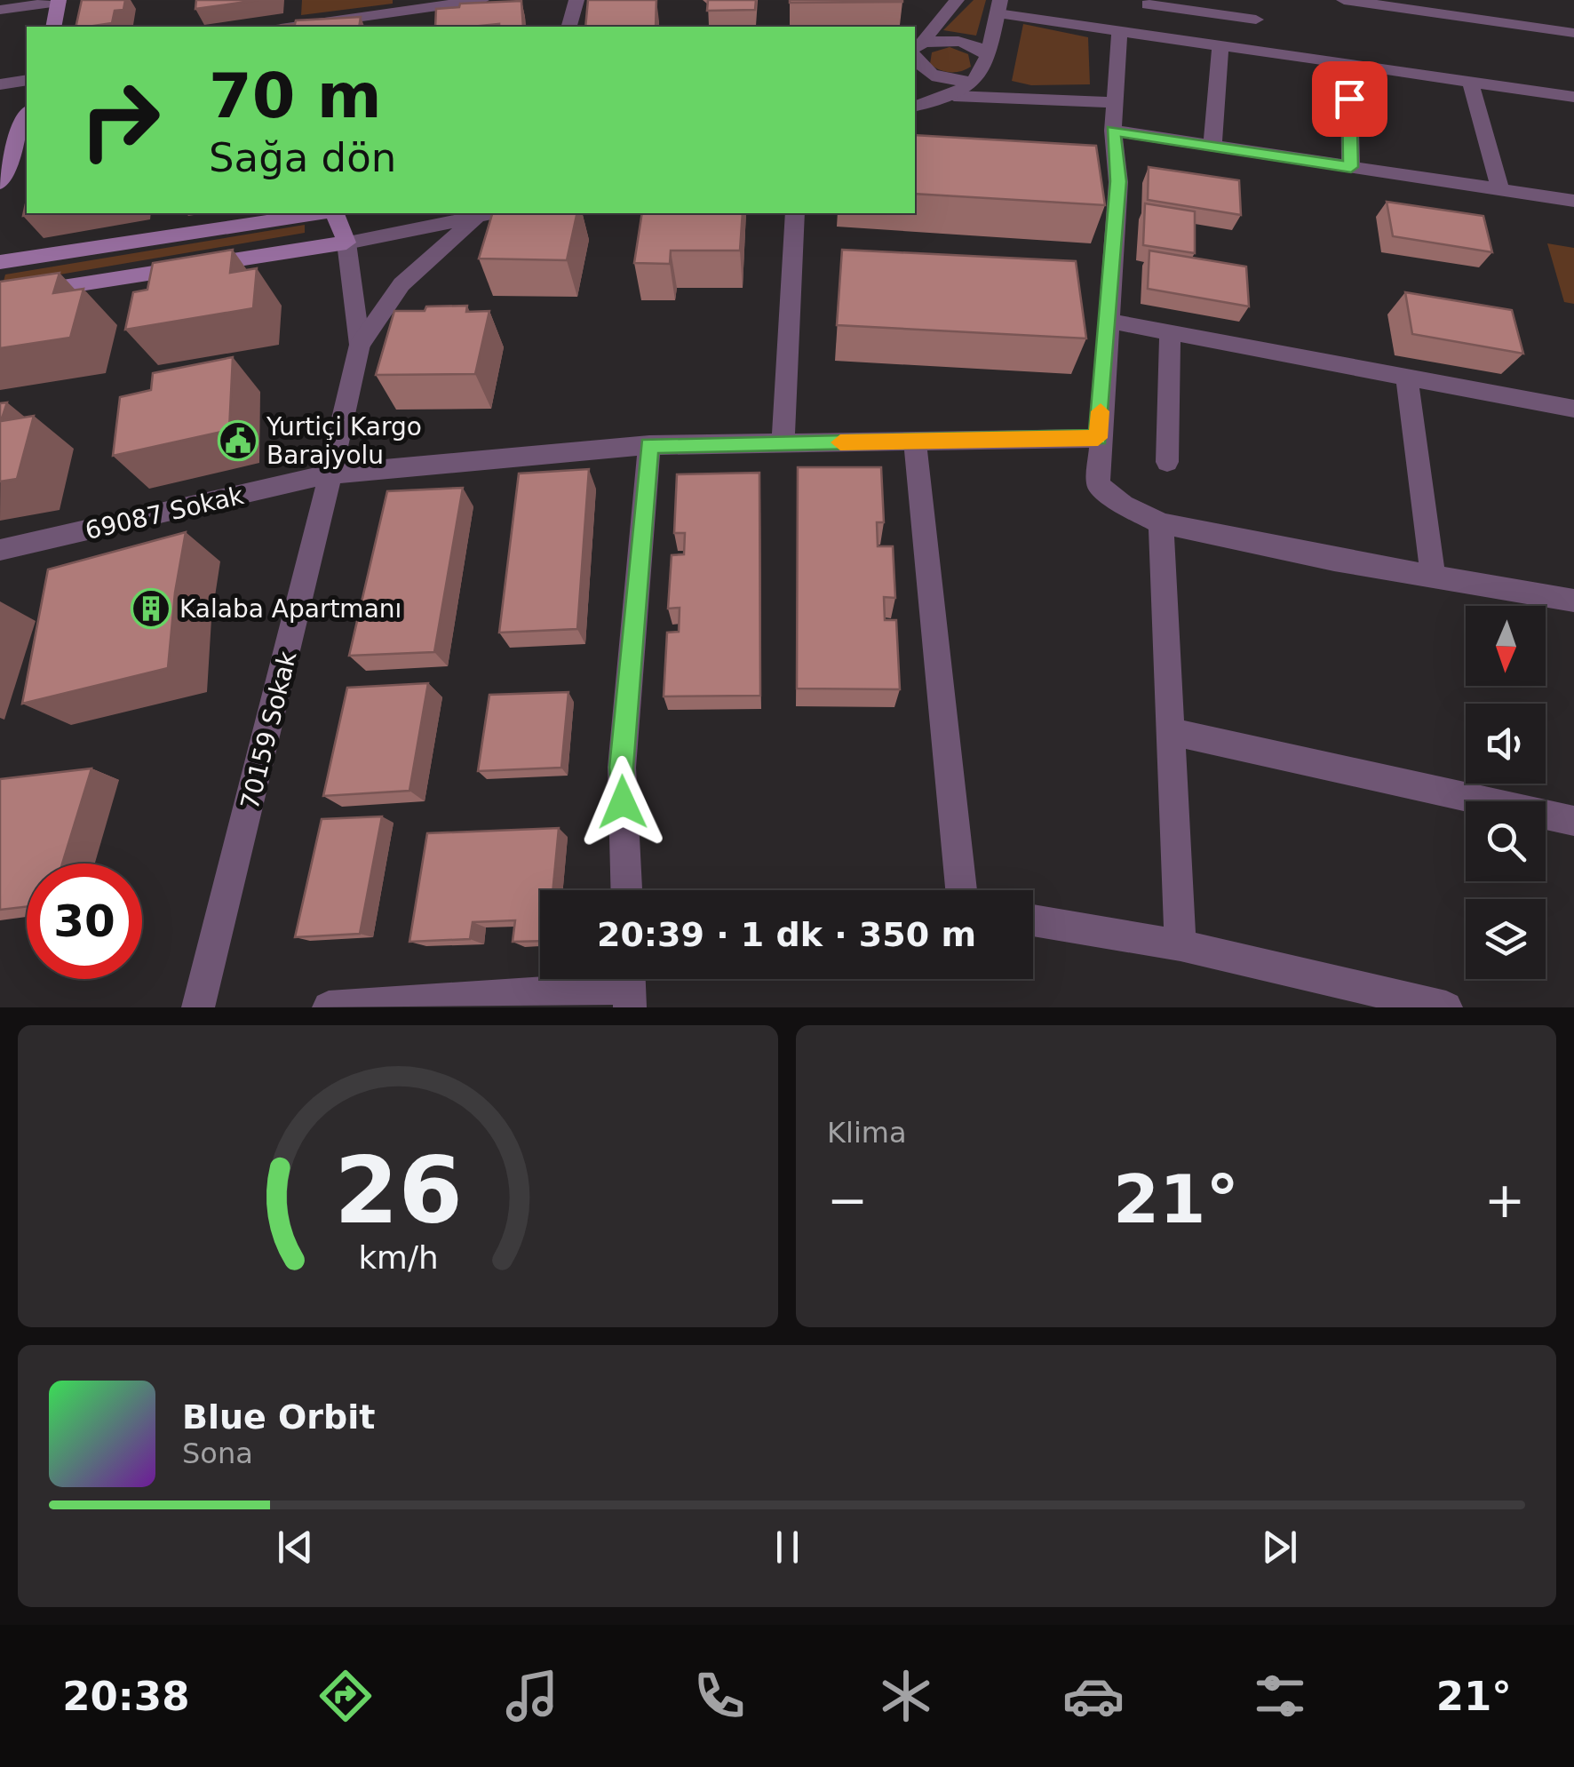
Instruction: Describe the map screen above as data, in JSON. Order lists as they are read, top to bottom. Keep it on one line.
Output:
{"streets":{"street":["69087 Sokak","70159 Sokak"]},"crossings":[["69087 Sokak","70159 Sokak"]],"places":{"public building":["Yurtiçi Kargo Barajyolu"],"building":["Kalaba Apartmanı"]},"north":"bottom","page":{"turn":["70 m","Sağa dön"],"limit":"30","trip":"20:39 · 1 dk · 350 m","tile":"Klima","heat":["−","21°","+"],"song":["Blue Orbit","Sona"],"tabs":["20:38","21°"],"gauge":["26","km/h"]}}
